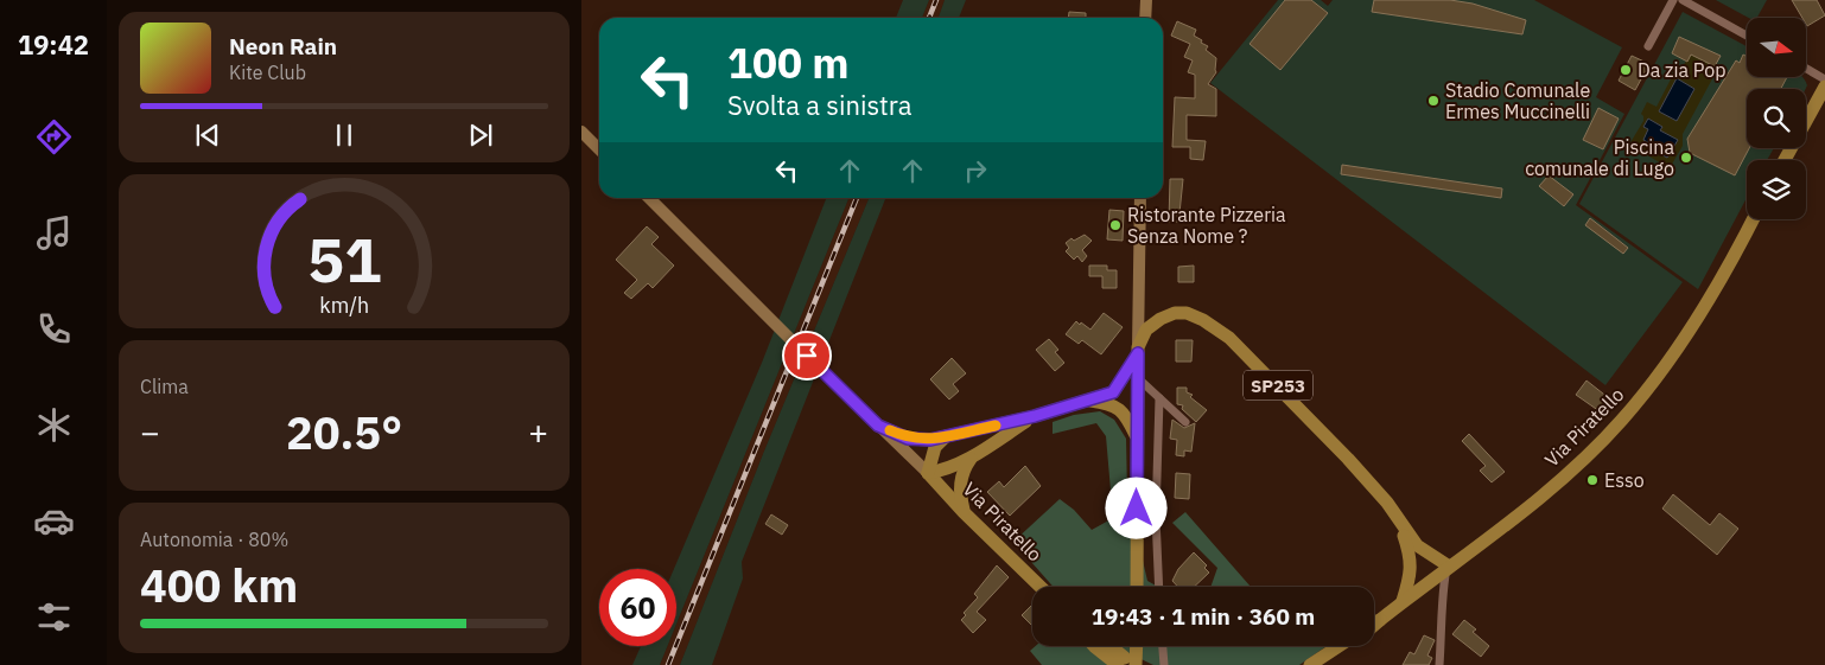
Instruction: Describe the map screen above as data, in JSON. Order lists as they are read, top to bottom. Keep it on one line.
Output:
{"streets":{"main road":["SP253","Via Piratello"]},"crossings":[["SP253","Via Piratello"]],"places":["Da zia Pop","Stadio Comunale Ermes Muccinelli","Piscina comunale di Lugo","Ristorante Pizzeria Senza Nome ?","Esso"],"north":"right","page":{"tabs":"19:42","turn":["100 m","Svolta a sinistra"],"song":["Neon Rain","Kite Club"],"tile":["Clima",["Autonomia · 80%","400 km"]],"heat":["−","20.5°","+"],"limit":"60","trip":"19:43 · 1 min · 360 m","gauge":["51","km/h"]}}
